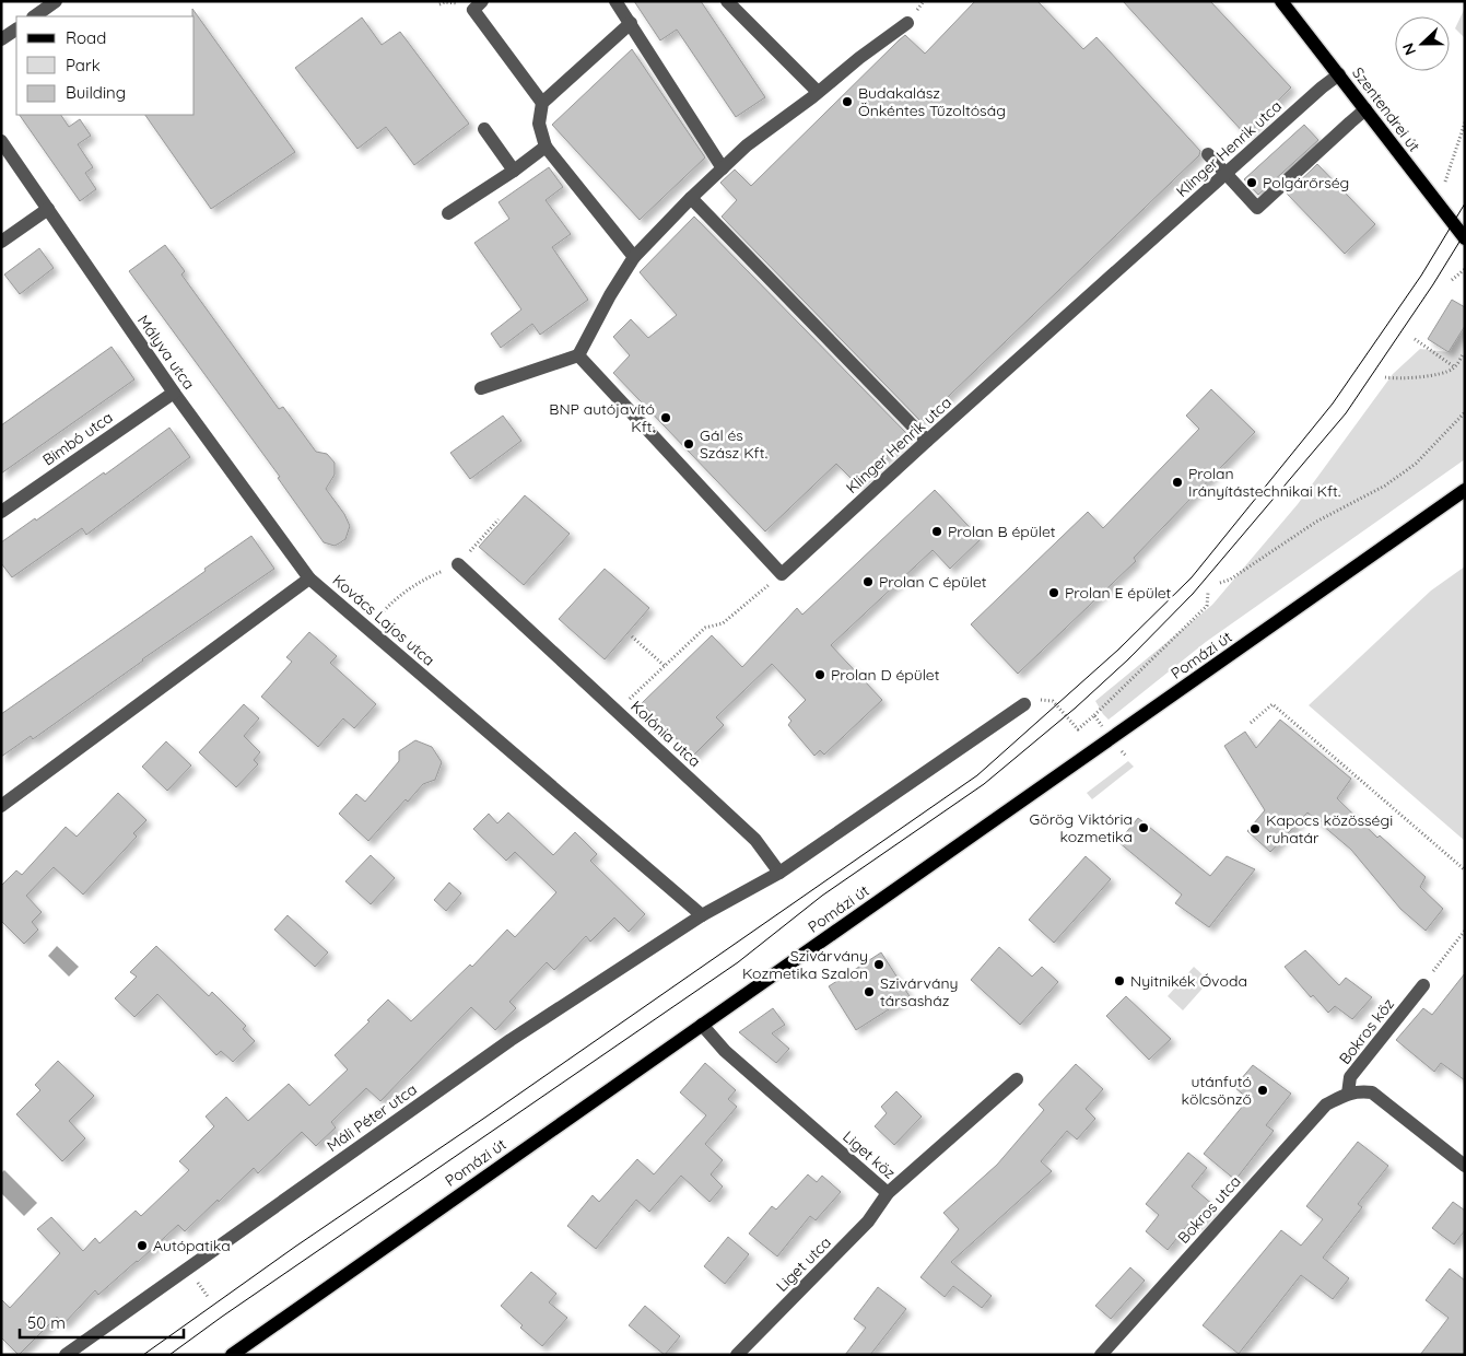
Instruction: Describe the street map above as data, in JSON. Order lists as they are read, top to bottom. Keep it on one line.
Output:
{"streets":{"main road":["Szentendrei út","Pomázi út"],"street":["Klinger Henrik utca","Mályva utca","Bimbó utca","Kovács Lajos utca","Kolónia utca","Bokros köz","Máli Péter utca","Liget köz","Bokros utca","Liget utca"]},"crossings":[["Szentendrei út","Klinger Henrik utca"],["Mályva utca","Bimbó utca"],["Mályva utca","Kovács Lajos utca"],["Kovács Lajos utca","Máli Péter utca"],["Pomázi út","Liget köz"],["Bokros köz","Bokros utca"],["Liget köz","Liget utca"]],"places":["Budakalász Önkéntes Tűzoltóság","Polgárőrség","BNP autójavító Kft.","Gál és Szász Kft.","Prolan Irányítástechnikai Kft.","Prolan B épület","Prolan C épület","Prolan E épület","Prolan D épület","Görög Viktória kozmetika","Kapocs közösségi ruhatár","Szivárvány Kozmetika Szalon","Nyitnikék Óvoda","Szivárvány társasház","utánfutó kölcsönző","Autópatika"],"legend":["Road","Park","Building"],"scale_bar":"50 m","north":"left"}
